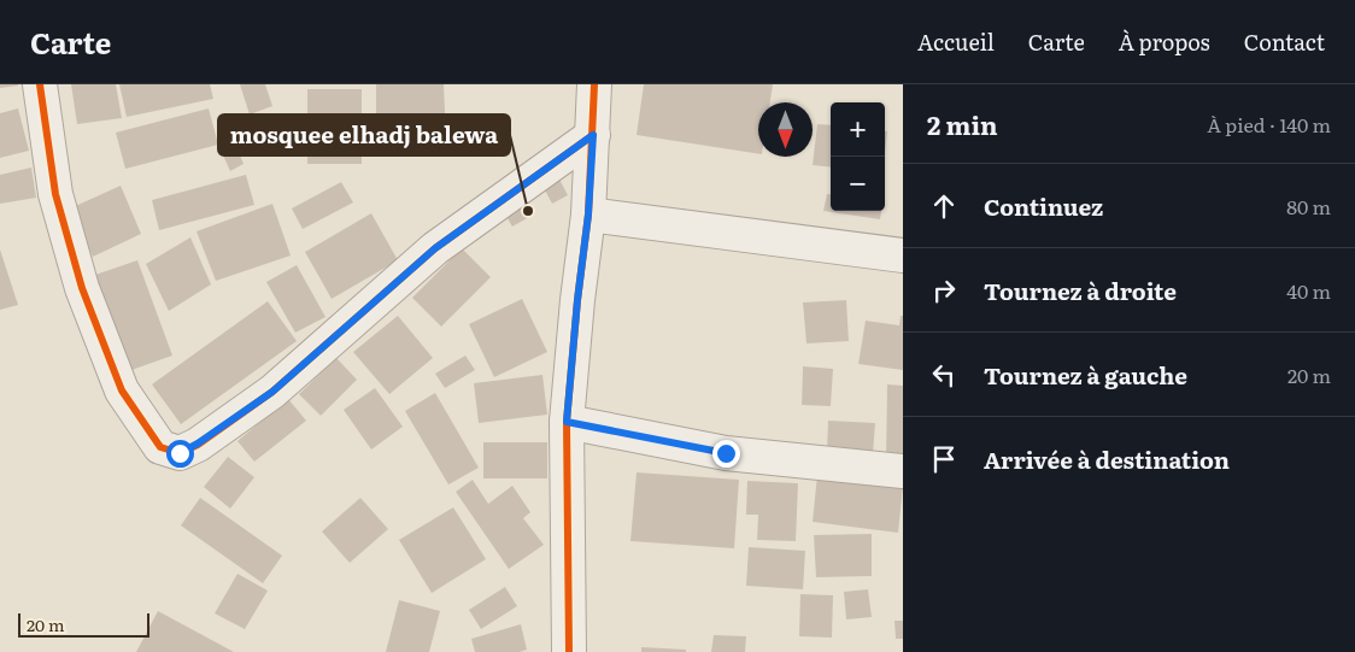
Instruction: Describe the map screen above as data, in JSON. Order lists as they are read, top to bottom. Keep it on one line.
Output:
{"places":["mosquee elhadj balewa"],"scale_bar":"20 m","north":"bottom","page":{"header":"Carte","nav":["Accueil","Carte","À propos","Contact"],"heading":["2 min","À pied · 140 m"],"map_buttons":["+","−"],"list":[["Continuez","80 m"],["Tournez à droite","40 m"],["Tournez à gauche","20 m"],"Arrivée à destination"],"scale":"20 m"}}
